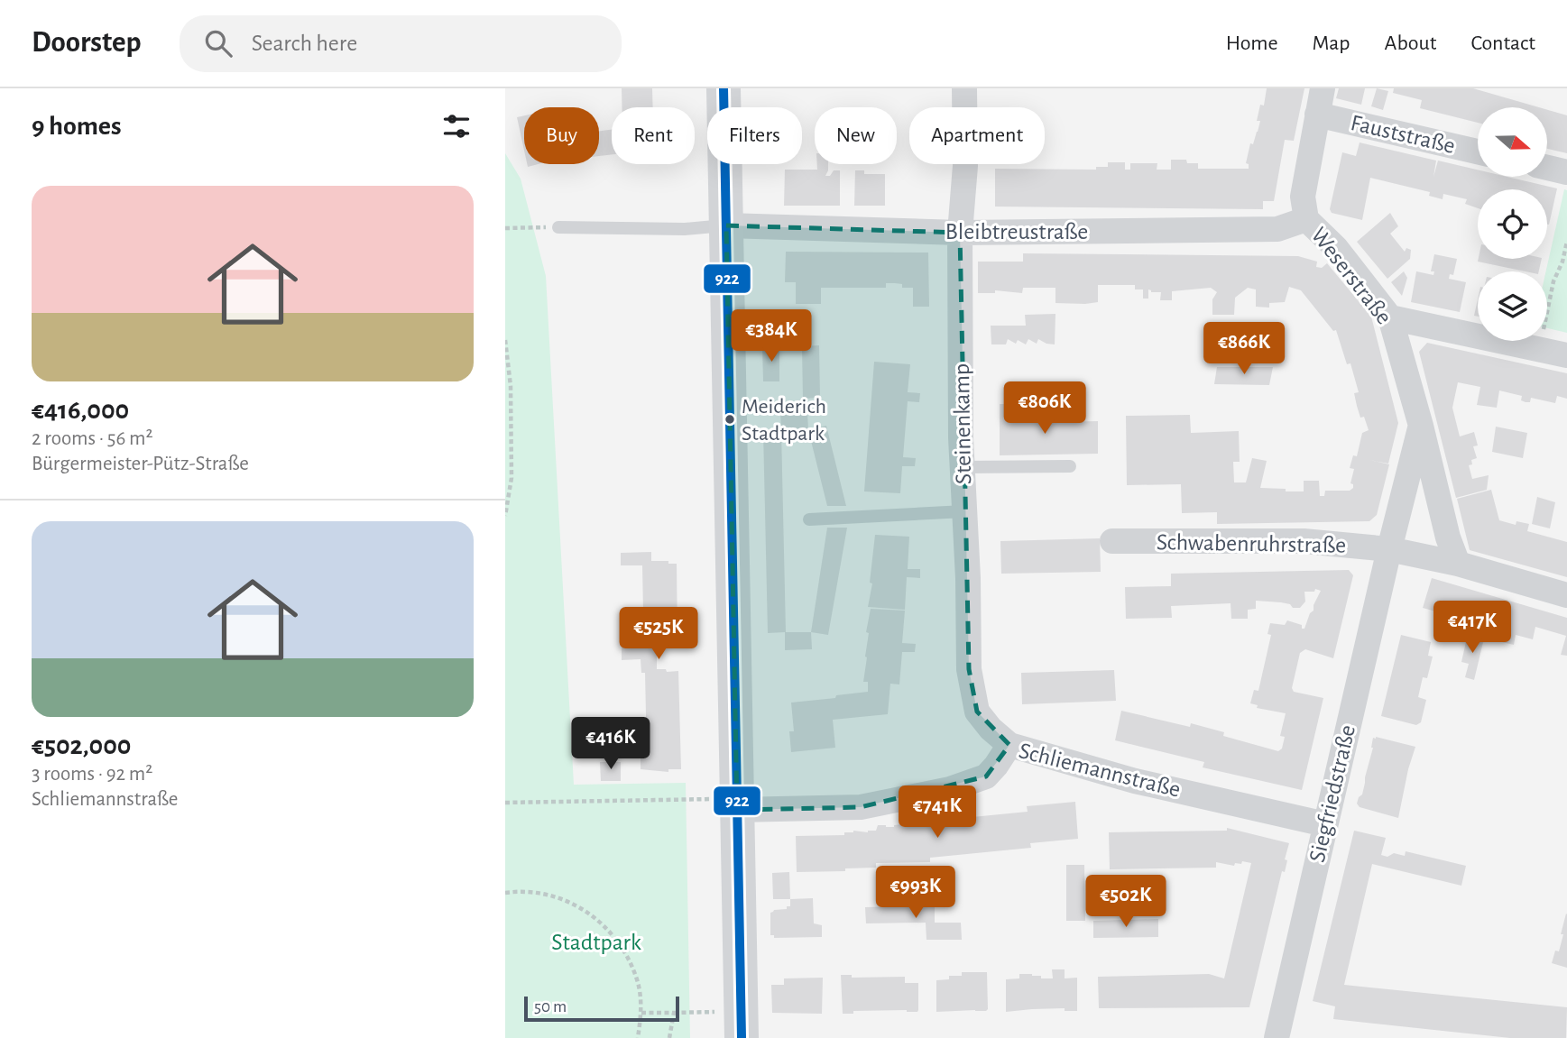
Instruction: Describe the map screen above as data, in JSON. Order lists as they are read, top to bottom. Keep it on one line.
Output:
{"streets":{"street":["Fauststraße","Bleibtreustraße","Weserstraße","Steinenkamp","Schwabenruhrstraße","Schliemannstraße","Siegfriedstraße"]},"crossings":[["Fauststraße","Weserstraße"],["Bleibtreustraße","Weserstraße"],["Bleibtreustraße","Steinenkamp"],["Steinenkamp","Schliemannstraße"],["Schwabenruhrstraße","Siegfriedstraße"],["Schliemannstraße","Siegfriedstraße"]],"parks":["Stadtpark"],"places":["Meiderich Stadtpark"],"lines":["transit line 922"],"scale_bar":"50 m","north":"right","page":{"header":"Doorstep","search":"Search here","nav":["Home","Map","About","Contact"],"heading":"9 homes","chip":["Buy","Rent","Filters","New","Apartment"],"list":[{"name":"€416,000","note":"2 rooms · 56 m² · Bürgermeister-Pütz-Straße"},{"name":"€502,000","note":"3 rooms · 92 m² · Schliemannstraße"}],"price":["€384K","€866K","€806K","€417K","€525K","€416K","€741K","€993K","€502K"],"scale":"50 m"}}
